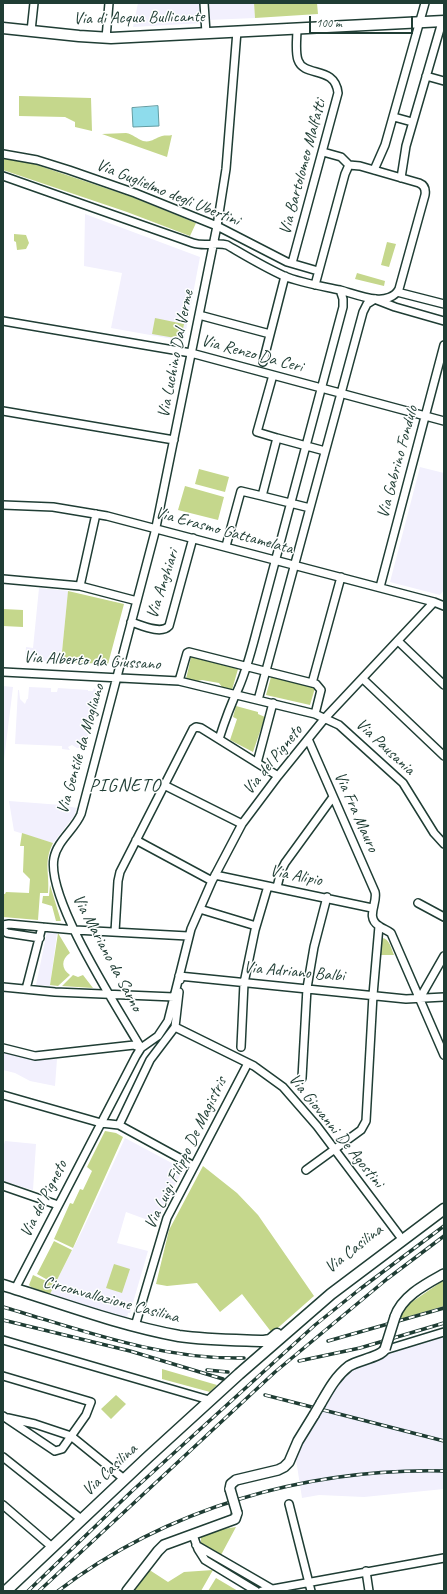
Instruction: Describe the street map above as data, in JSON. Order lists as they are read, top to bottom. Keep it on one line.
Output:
{"streets":{"main road":["Via di Acqua Bullicante","Via Casilina","Circonvallazione Casilina"],"street":["Via Bartolomeo Malfatti","Via Guglielmo degli Ubertini","Via Luchino Dal Verme","Via Renzo Da Ceri","Via Gabrino Fondulo","Via Erasmo Gattamelata","Via Anghiari","Via Alberto da Giussano","Via Pausania","Via Gentile da Mogliano","Via del Pigneto","Via Fra Mauro","Via Alipio","Via Mariano da Sarno","Via Adriano Balbi","Via Giovanni De Agostini","Via Luigi Filippo De Magistris"]},"crossings":[["Via di Acqua Bullicante","Via Bartolomeo Malfatti"],["Via di Acqua Bullicante","Via Luchino Dal Verme"],["Via Bartolomeo Malfatti","Via Guglielmo degli Ubertini"],["Via Guglielmo degli Ubertini","Via Luchino Dal Verme"],["Via Luchino Dal Verme","Via Renzo Da Ceri"],["Via Luchino Dal Verme","Via Erasmo Gattamelata"],["Via Luchino Dal Verme","Via Anghiari"],["Via Luchino Dal Verme","Via Alberto da Giussano"],["Via Luchino Dal Verme","Via Gentile da Mogliano"],["Via Renzo Da Ceri","Via Gabrino Fondulo"],["Via Gabrino Fondulo","Via Erasmo Gattamelata"],["Via Erasmo Gattamelata","Via Anghiari"],["Via Erasmo Gattamelata","Via del Pigneto"],["Via Alberto da Giussano","Via Pausania"],["Via Alberto da Giussano","Via Gentile da Mogliano"],["Via Pausania","Via del Pigneto"],["Via Gentile da Mogliano","Via Mariano da Sarno"],["Via del Pigneto","Via Fra Mauro"],["Via del Pigneto","Via Alipio"],["Via del Pigneto","Via Mariano da Sarno"],["Via del Pigneto","Via Adriano Balbi"],["Via del Pigneto","Via Giovanni De Agostini"],["Via del Pigneto","Circonvallazione Casilina"],["Via Fra Mauro","Via Alipio"],["Via Giovanni De Agostini","Via Luigi Filippo De Magistris"],["Via Giovanni De Agostini","Via Casilina"],["Via Luigi Filippo De Magistris","Circonvallazione Casilina"],["Via Casilina","Circonvallazione Casilina"]],"districts":["PIGNETO"],"scale_bar":"100 m"}
